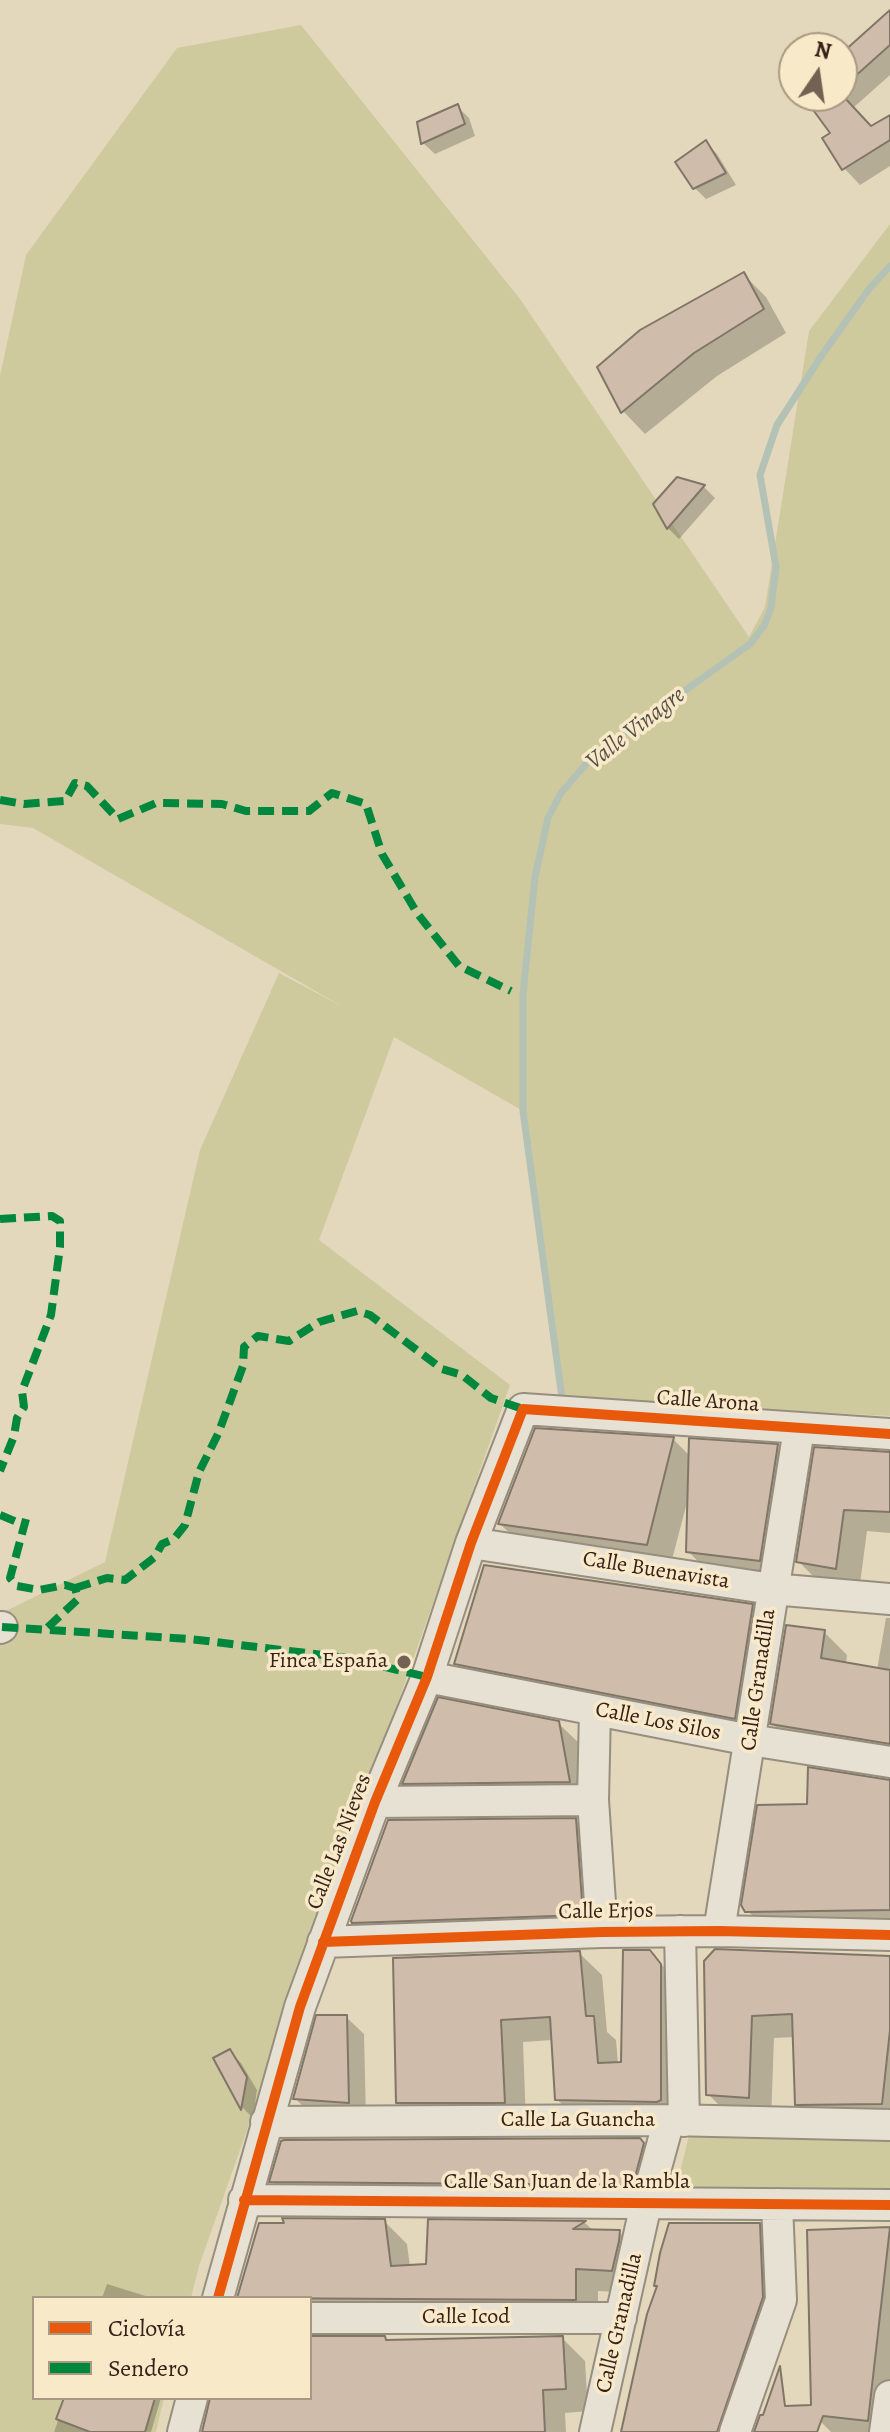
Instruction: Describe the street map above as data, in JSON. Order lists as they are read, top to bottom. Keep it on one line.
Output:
{"streets":{"street":["Calle Arona","Calle Buenavista","Calle Granadilla","Calle Los Silos","Calle Las Nieves","Calle Erjos","Calle La Guancha","Calle San Juan de la Rambla","Calle Icod"]},"crossings":[["Calle Arona","Calle Granadilla"],["Calle Arona","Calle Las Nieves"],["Calle Buenavista","Calle Granadilla"],["Calle Buenavista","Calle Las Nieves"],["Calle Granadilla","Calle Los Silos"],["Calle Granadilla","Calle Erjos"],["Calle Granadilla","Calle La Guancha"],["Calle Granadilla","Calle San Juan de la Rambla"],["Calle Granadilla","Calle Icod"],["Calle Los Silos","Calle Las Nieves"],["Calle Las Nieves","Calle Erjos"],["Calle Las Nieves","Calle La Guancha"],["Calle Las Nieves","Calle San Juan de la Rambla"]],"water":["Valle Vinagre"],"places":["Finca España"],"legend":["Ciclovía","Sendero"],"north":"top"}
